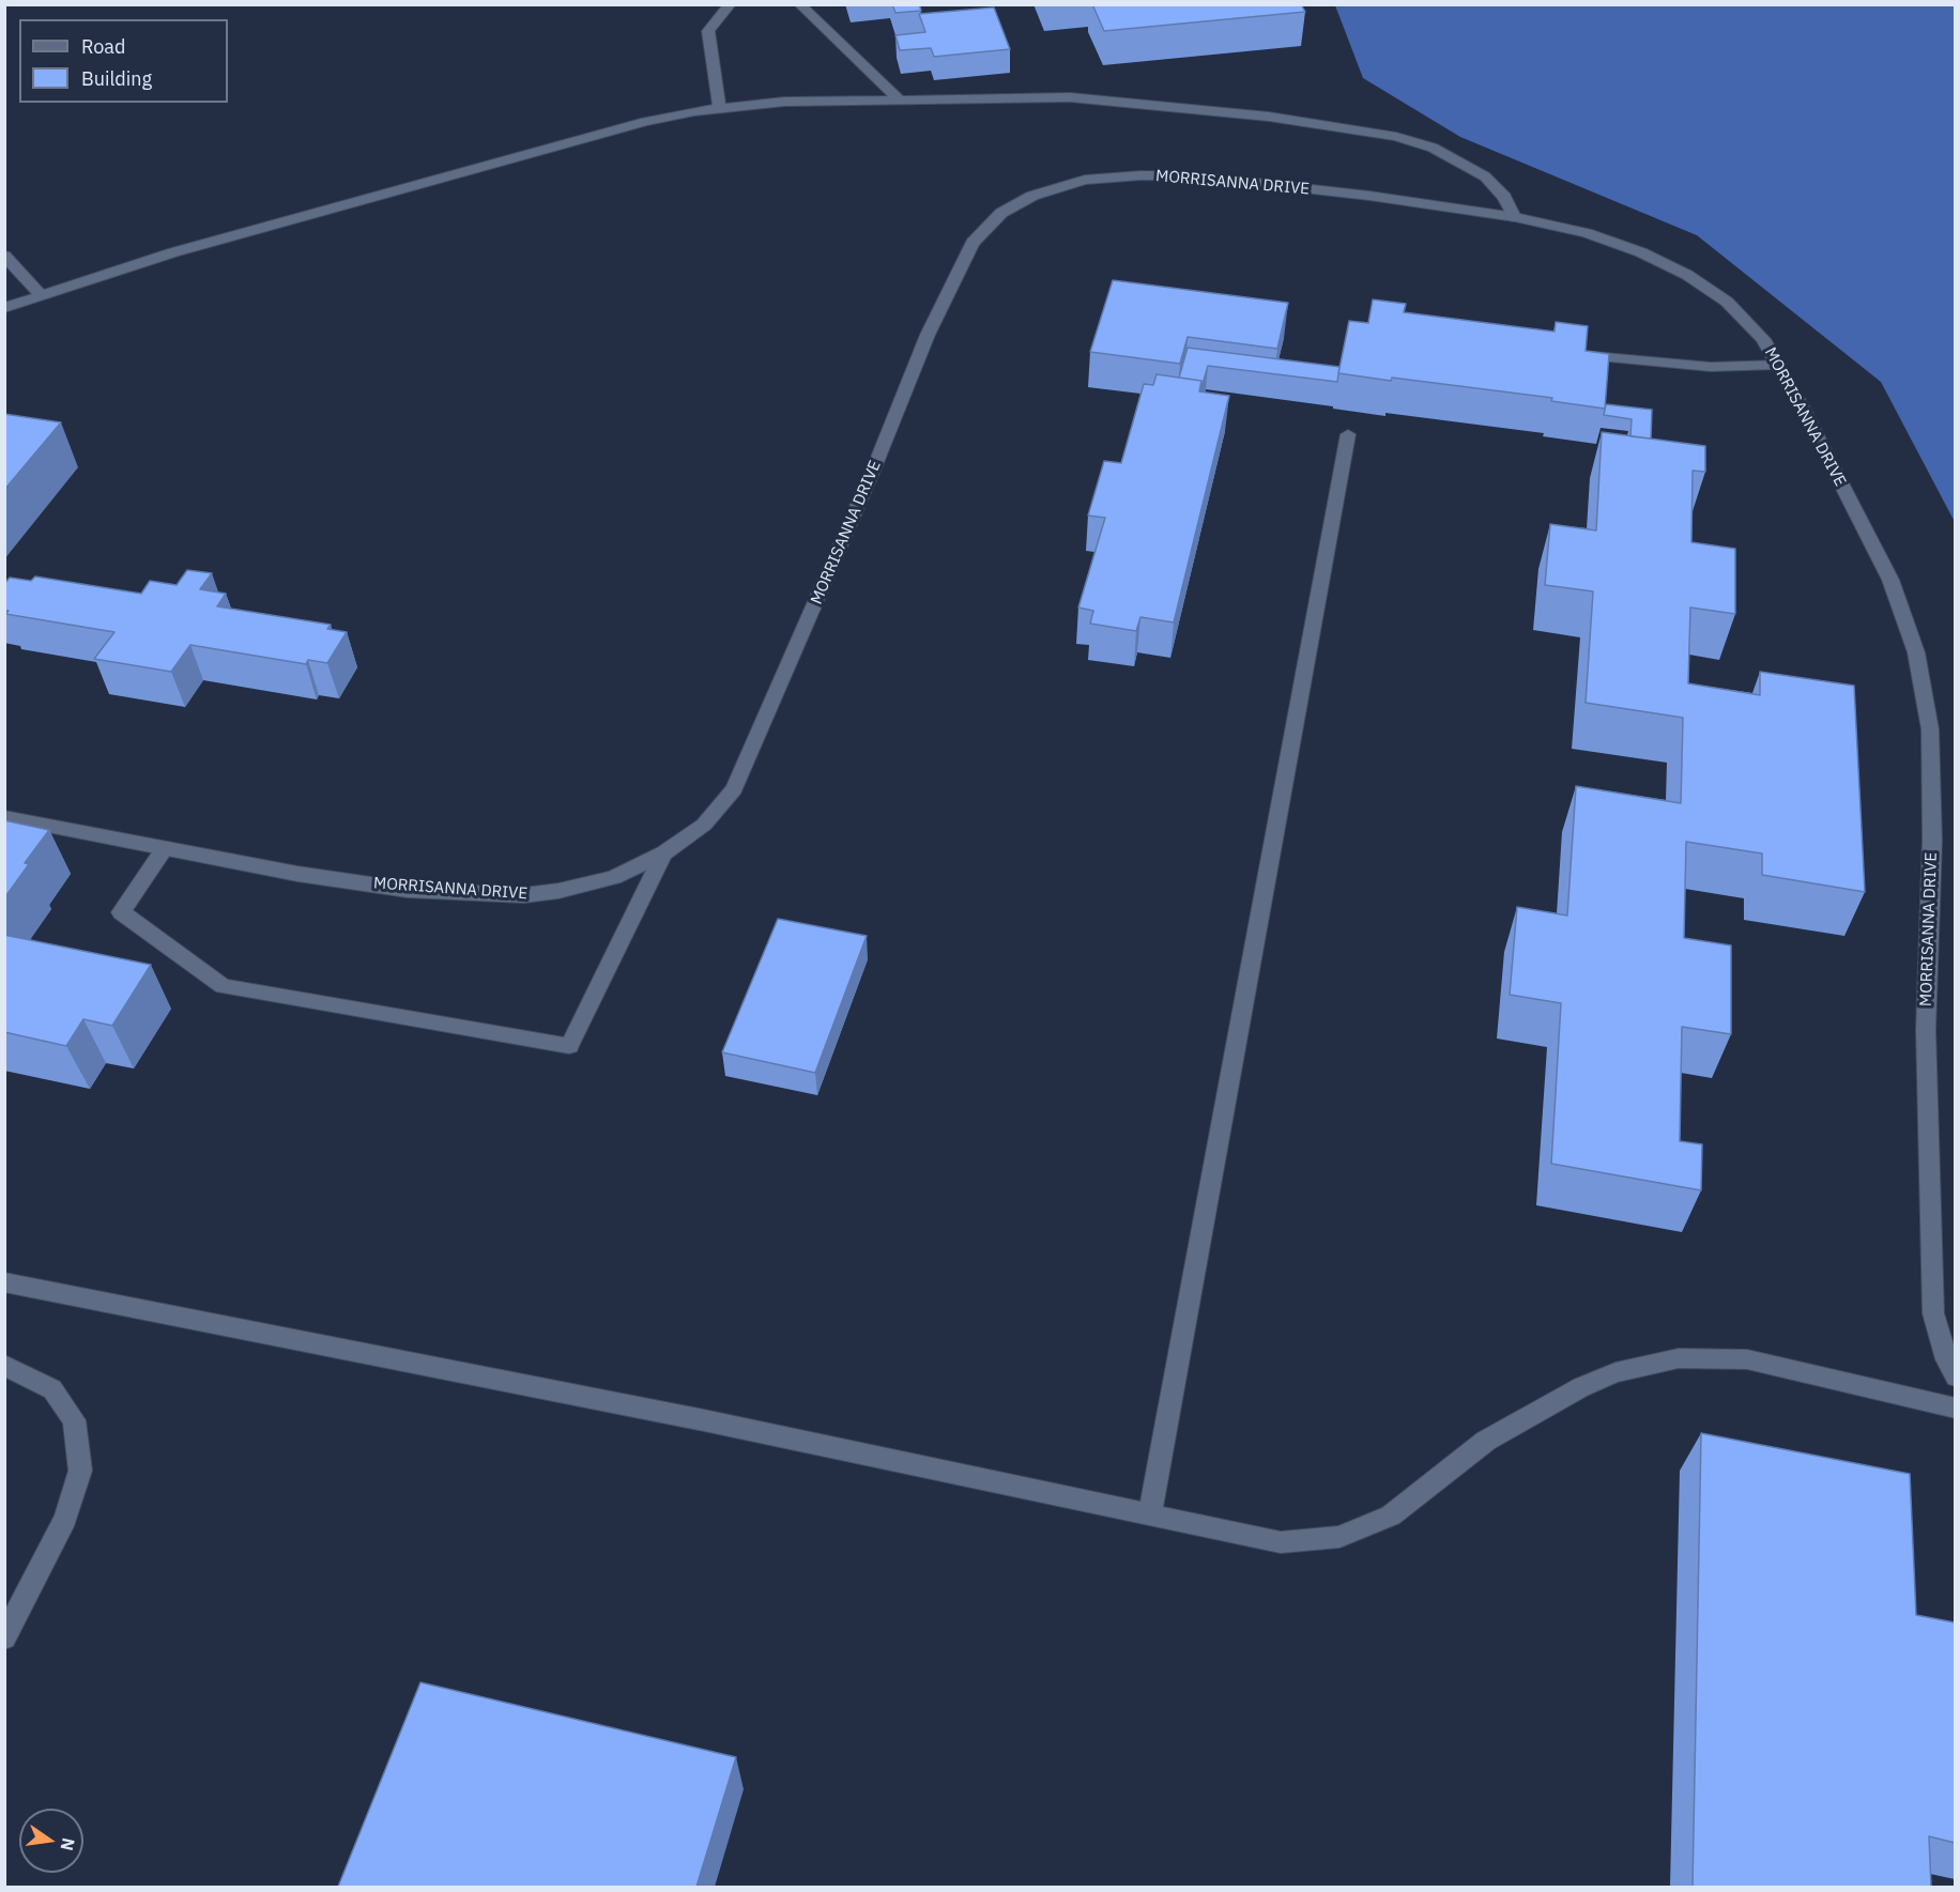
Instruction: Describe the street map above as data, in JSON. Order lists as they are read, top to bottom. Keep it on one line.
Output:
{"streets":{"street":["MORRISANNA DRIVE"]},"legend":["Road","Building"],"north":"right"}
